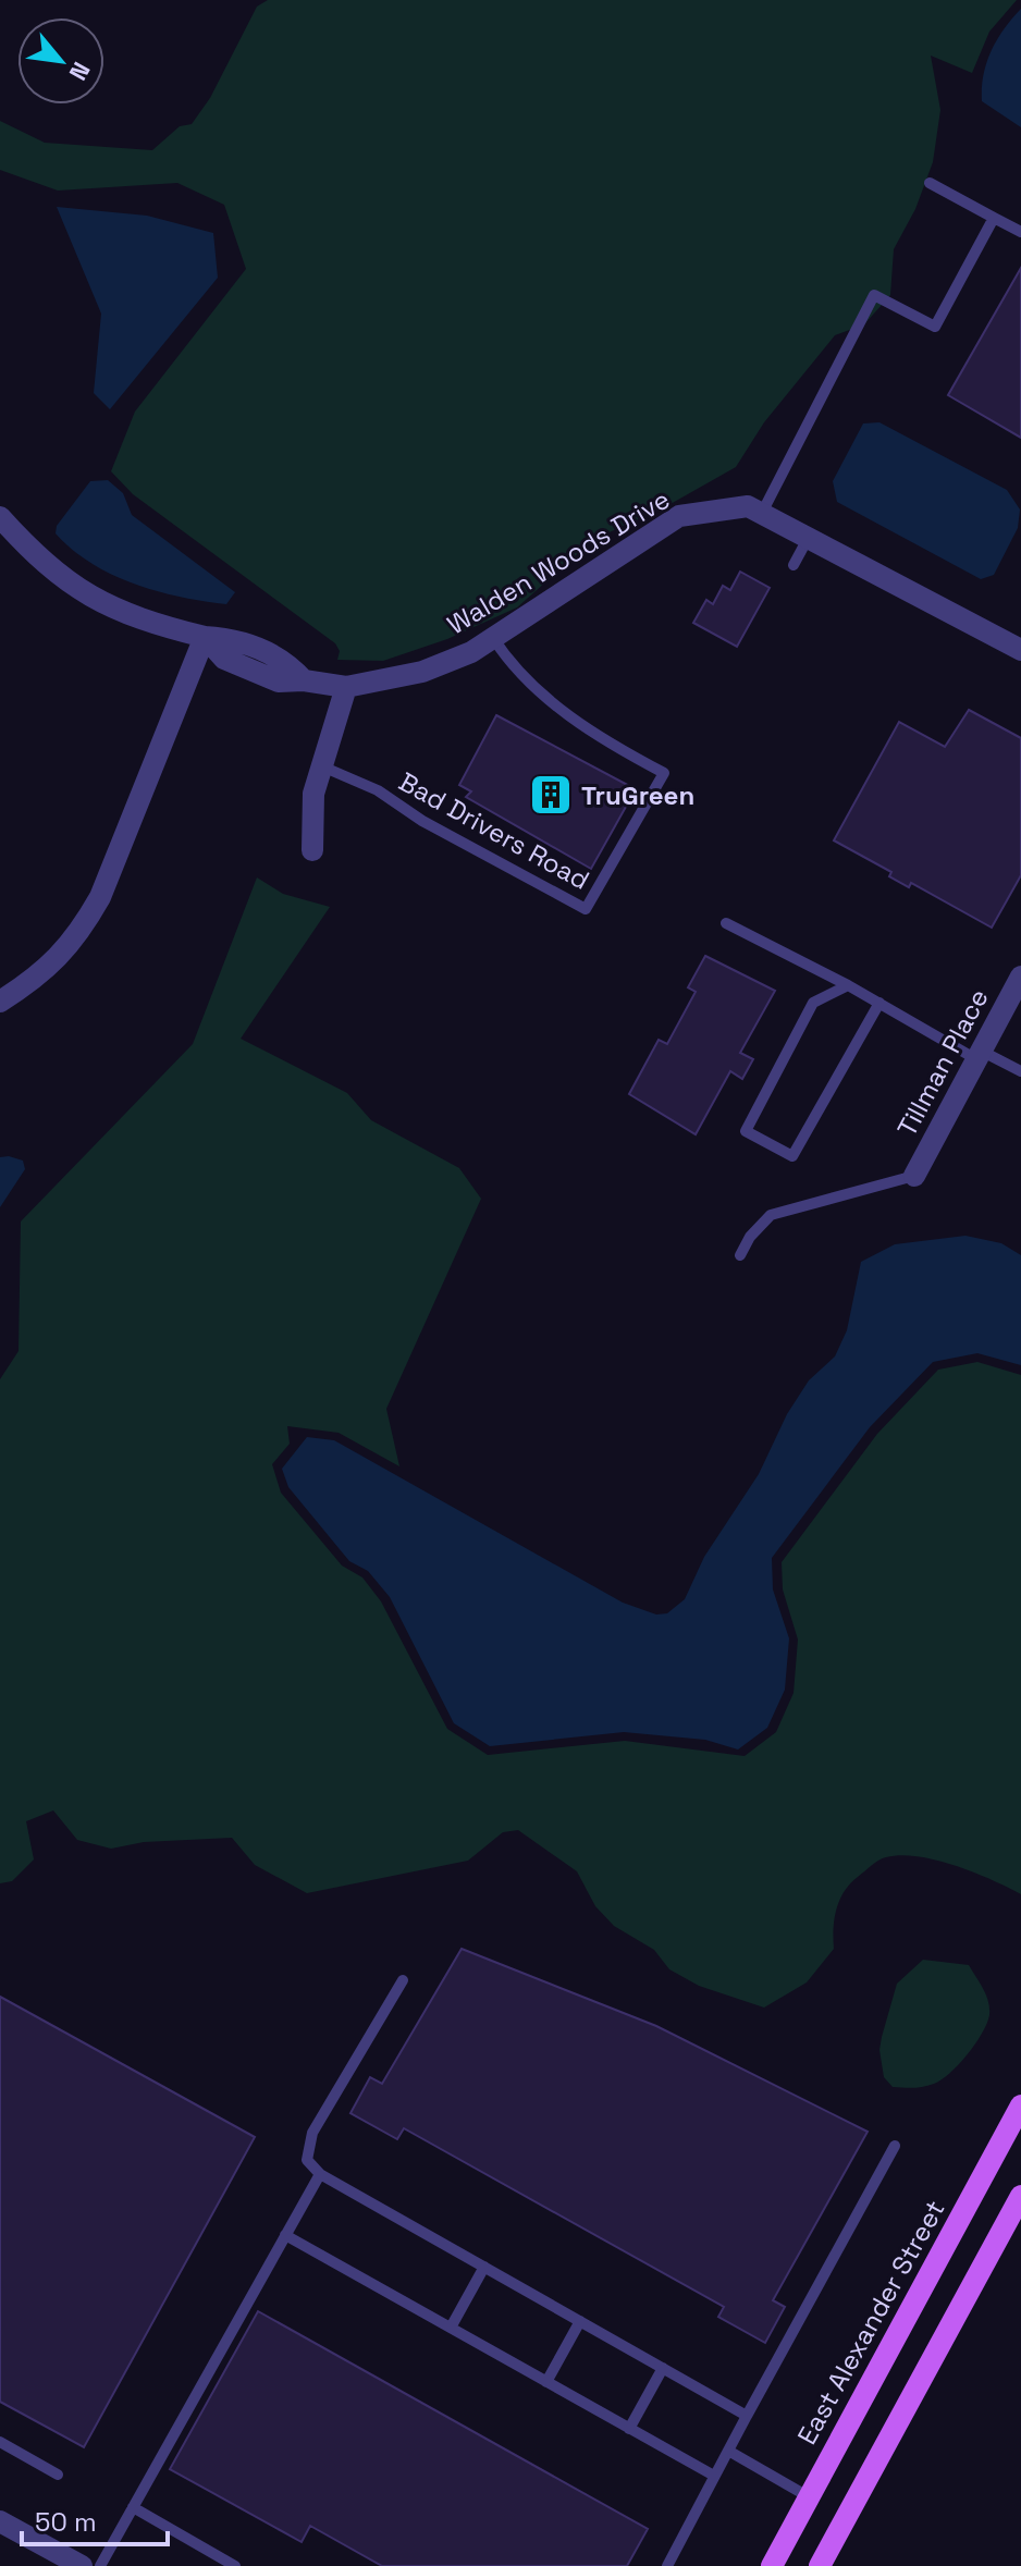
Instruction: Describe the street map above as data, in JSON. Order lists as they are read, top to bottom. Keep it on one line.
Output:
{"streets":{"main road":["East Alexander Street"],"street":["Walden Woods Drive","Tillman Place"],"lane":["Bad Drivers Road"]},"crossings":[["Walden Woods Drive","Bad Drivers Road"]],"places":{"building":["TruGreen"]},"scale_bar":"50 m","north":"bottom right"}
